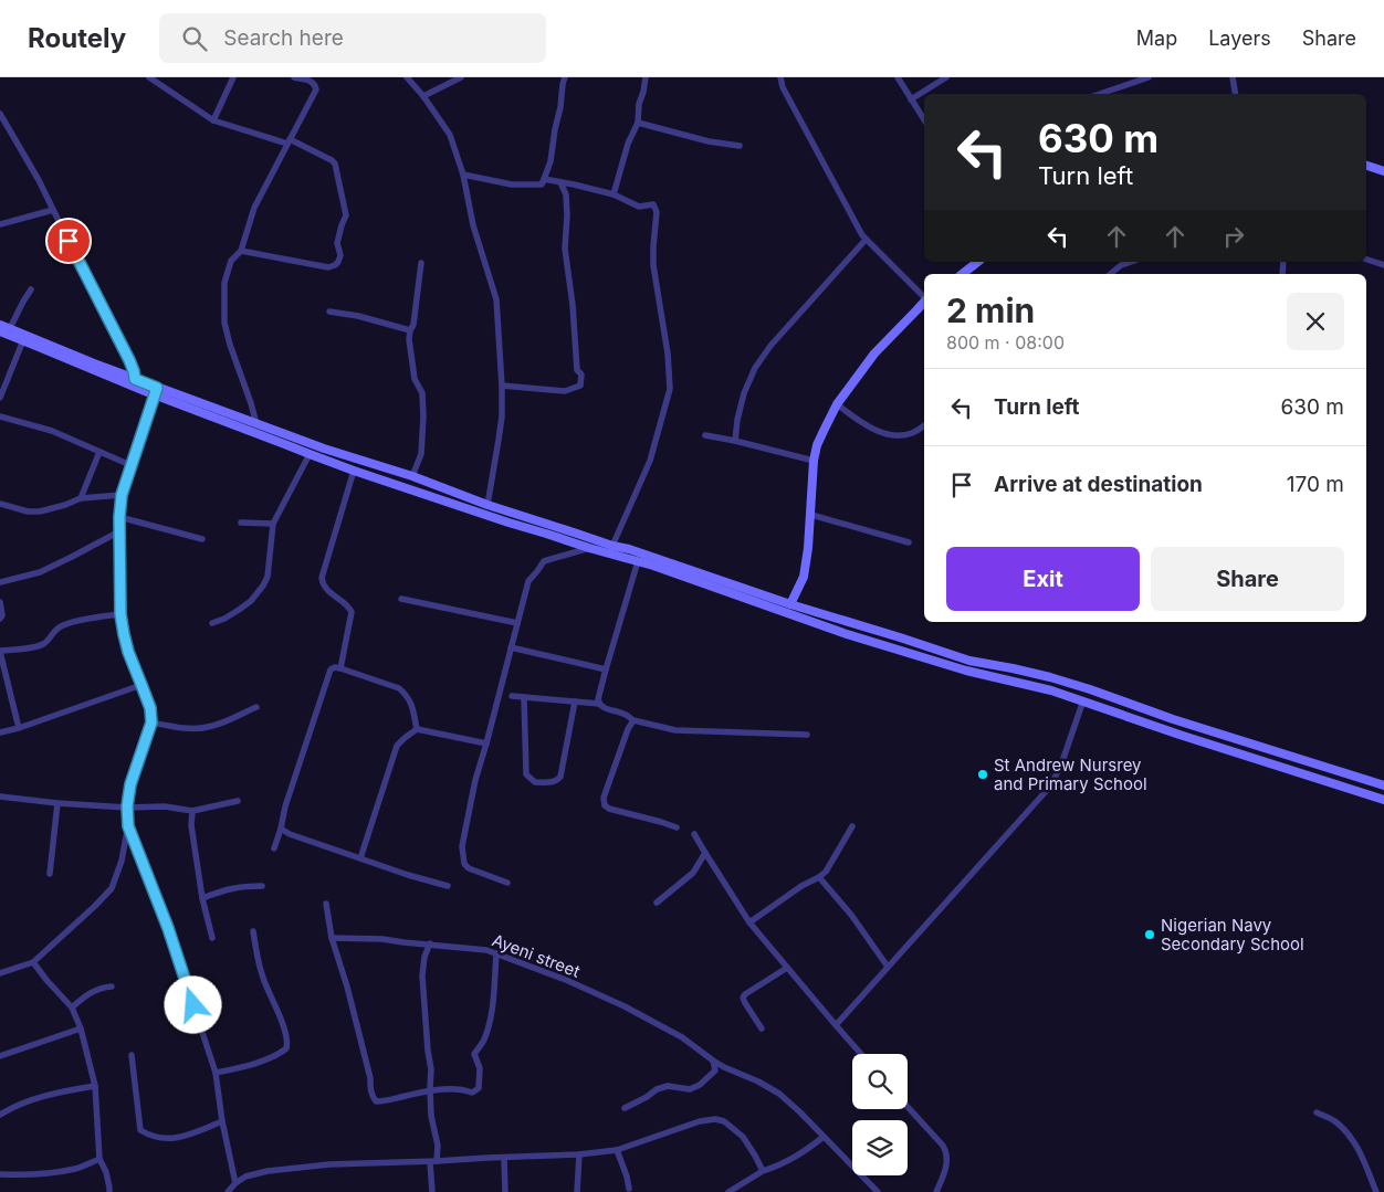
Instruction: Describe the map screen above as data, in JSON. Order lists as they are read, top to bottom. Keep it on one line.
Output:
{"streets":{"street":["Ayeni street"]},"places":["St Andrew Nursrey and Primary School","Nigerian Navy Secondary School"],"page":{"header":"Routely","search":"Search here","nav":["Map","Layers","Share"],"turn":["630 m","Turn left"],"heading":["2 min","800 m · 08:00"],"list":[{"name":"Turn left","value":"630 m"},{"name":"Arrive at destination","value":"170 m"}],"buttons":["Exit","Share"]}}
